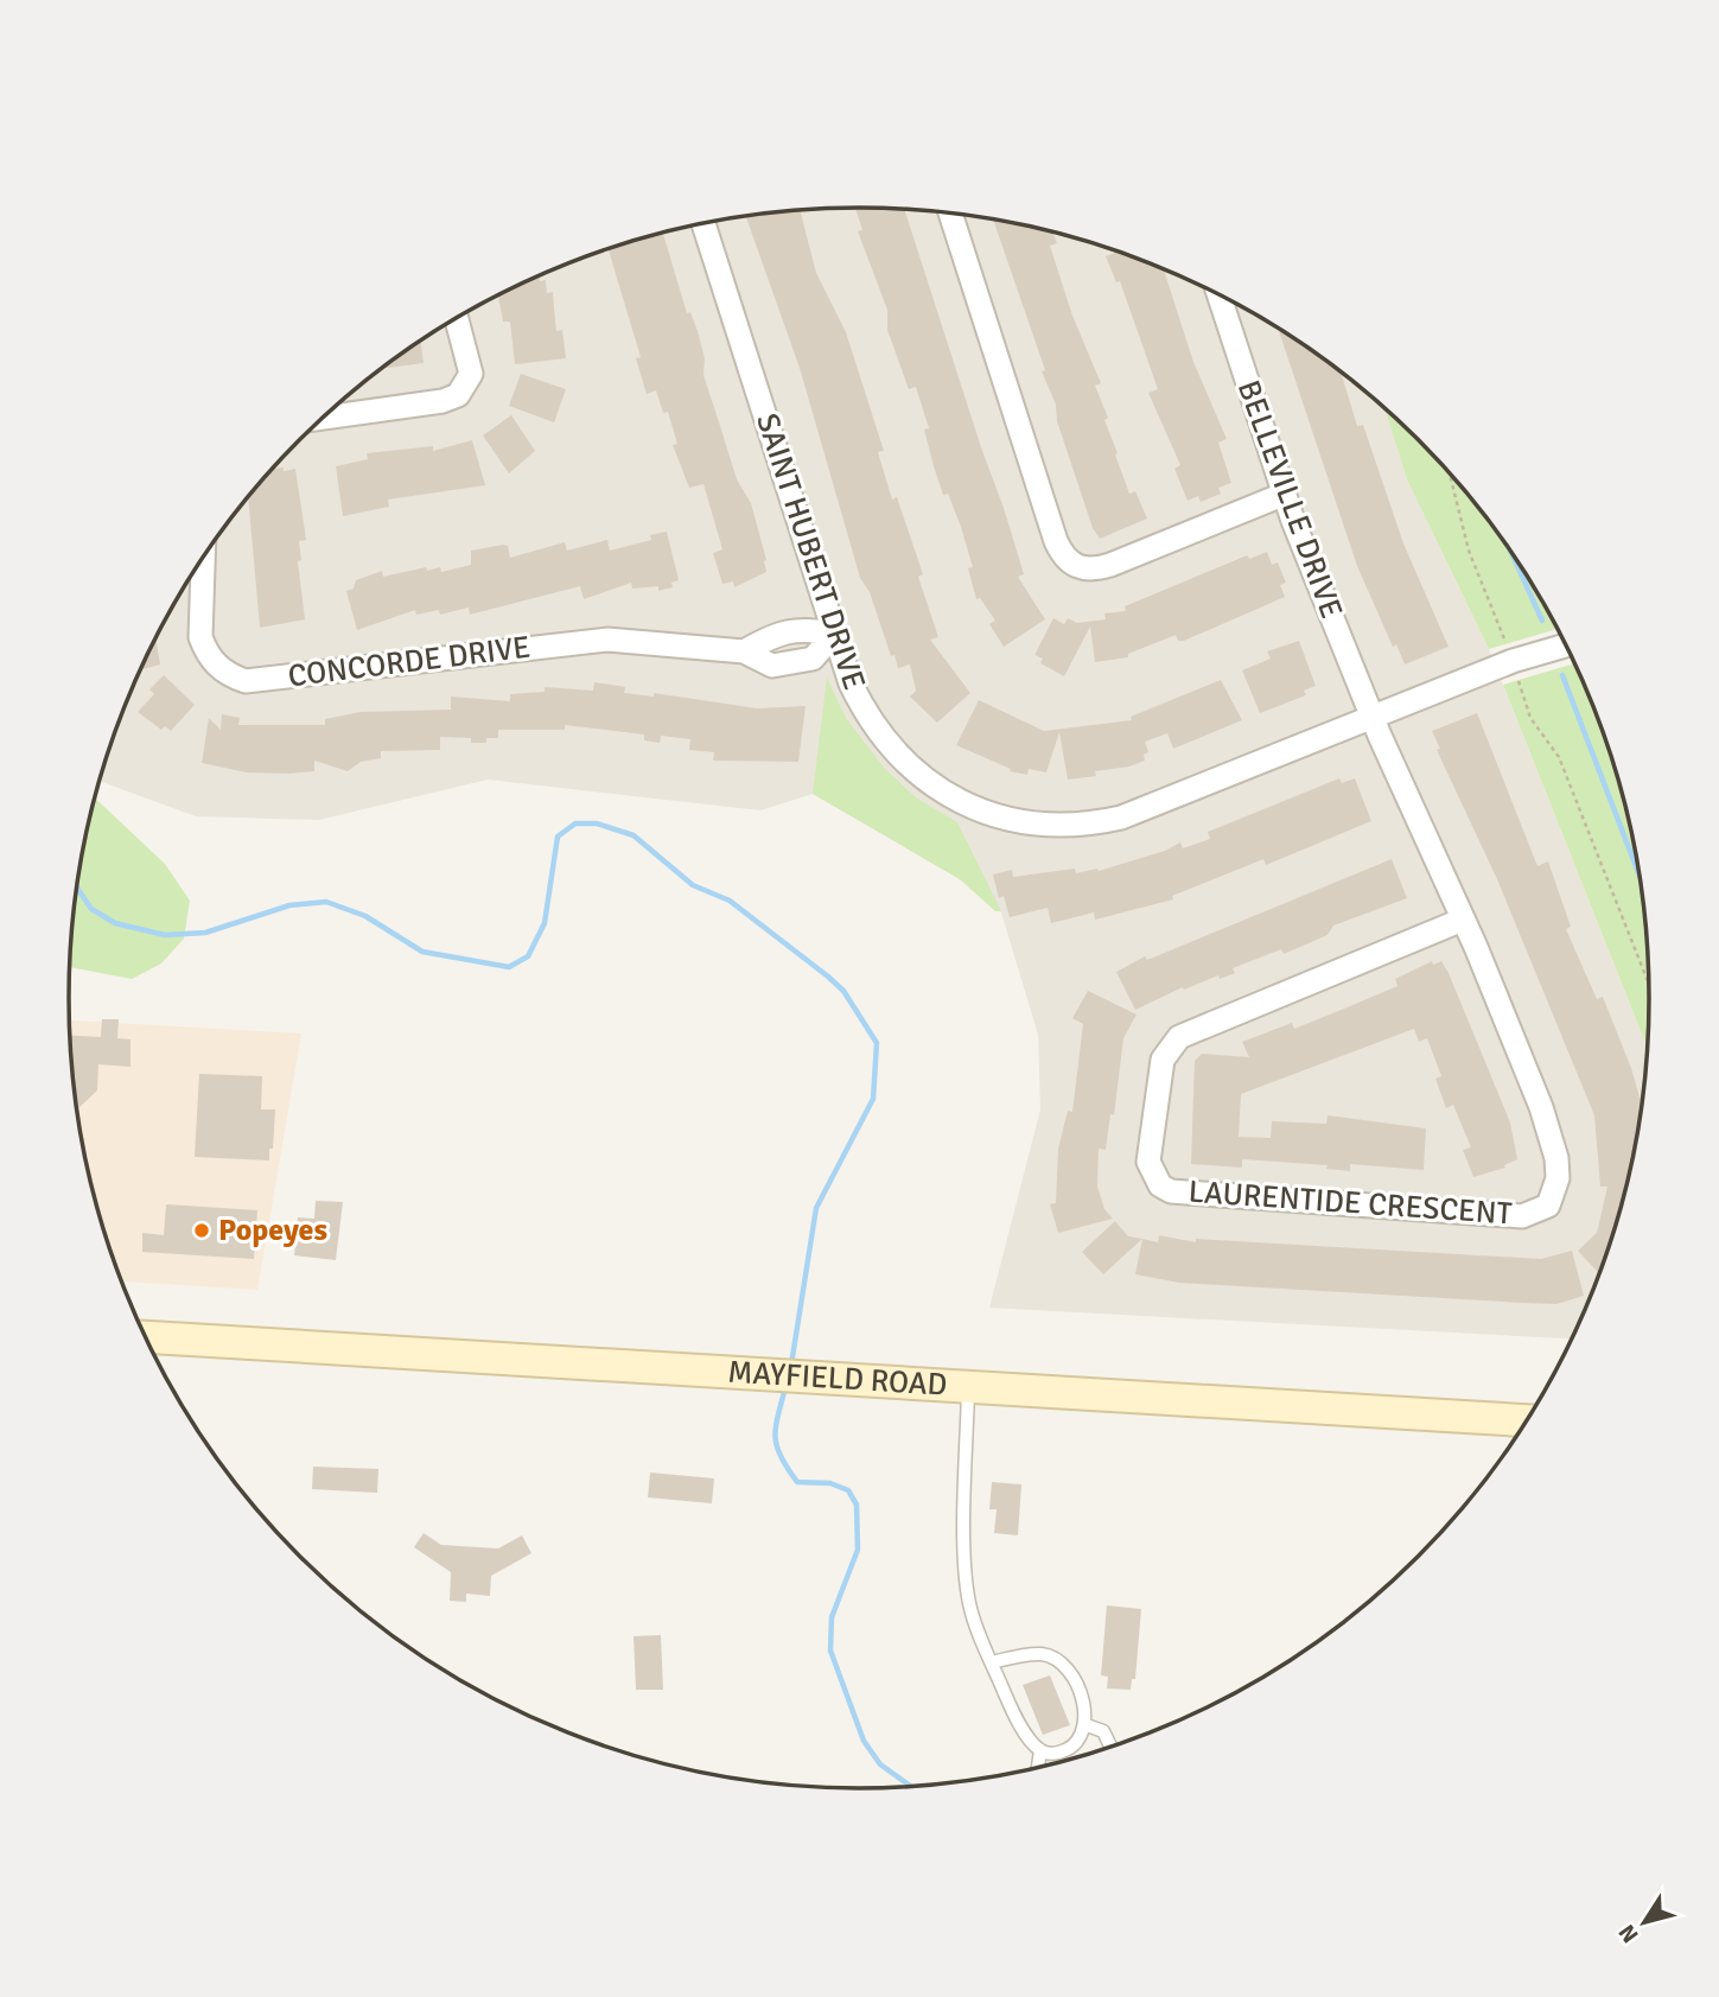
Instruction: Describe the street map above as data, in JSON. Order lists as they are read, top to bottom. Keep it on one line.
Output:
{"streets":{"main road":["MAYFIELD ROAD"],"street":["BELLEVILLE DRIVE","SAINT HUBERT DRIVE","CONCORDE DRIVE","LAURENTIDE CRESCENT"]},"crossings":[["BELLEVILLE DRIVE","SAINT HUBERT DRIVE"],["BELLEVILLE DRIVE","LAURENTIDE CRESCENT"],["SAINT HUBERT DRIVE","CONCORDE DRIVE"],["SAINT HUBERT DRIVE","LAURENTIDE CRESCENT"]],"places":["Popeyes"],"north":"bottom left"}
